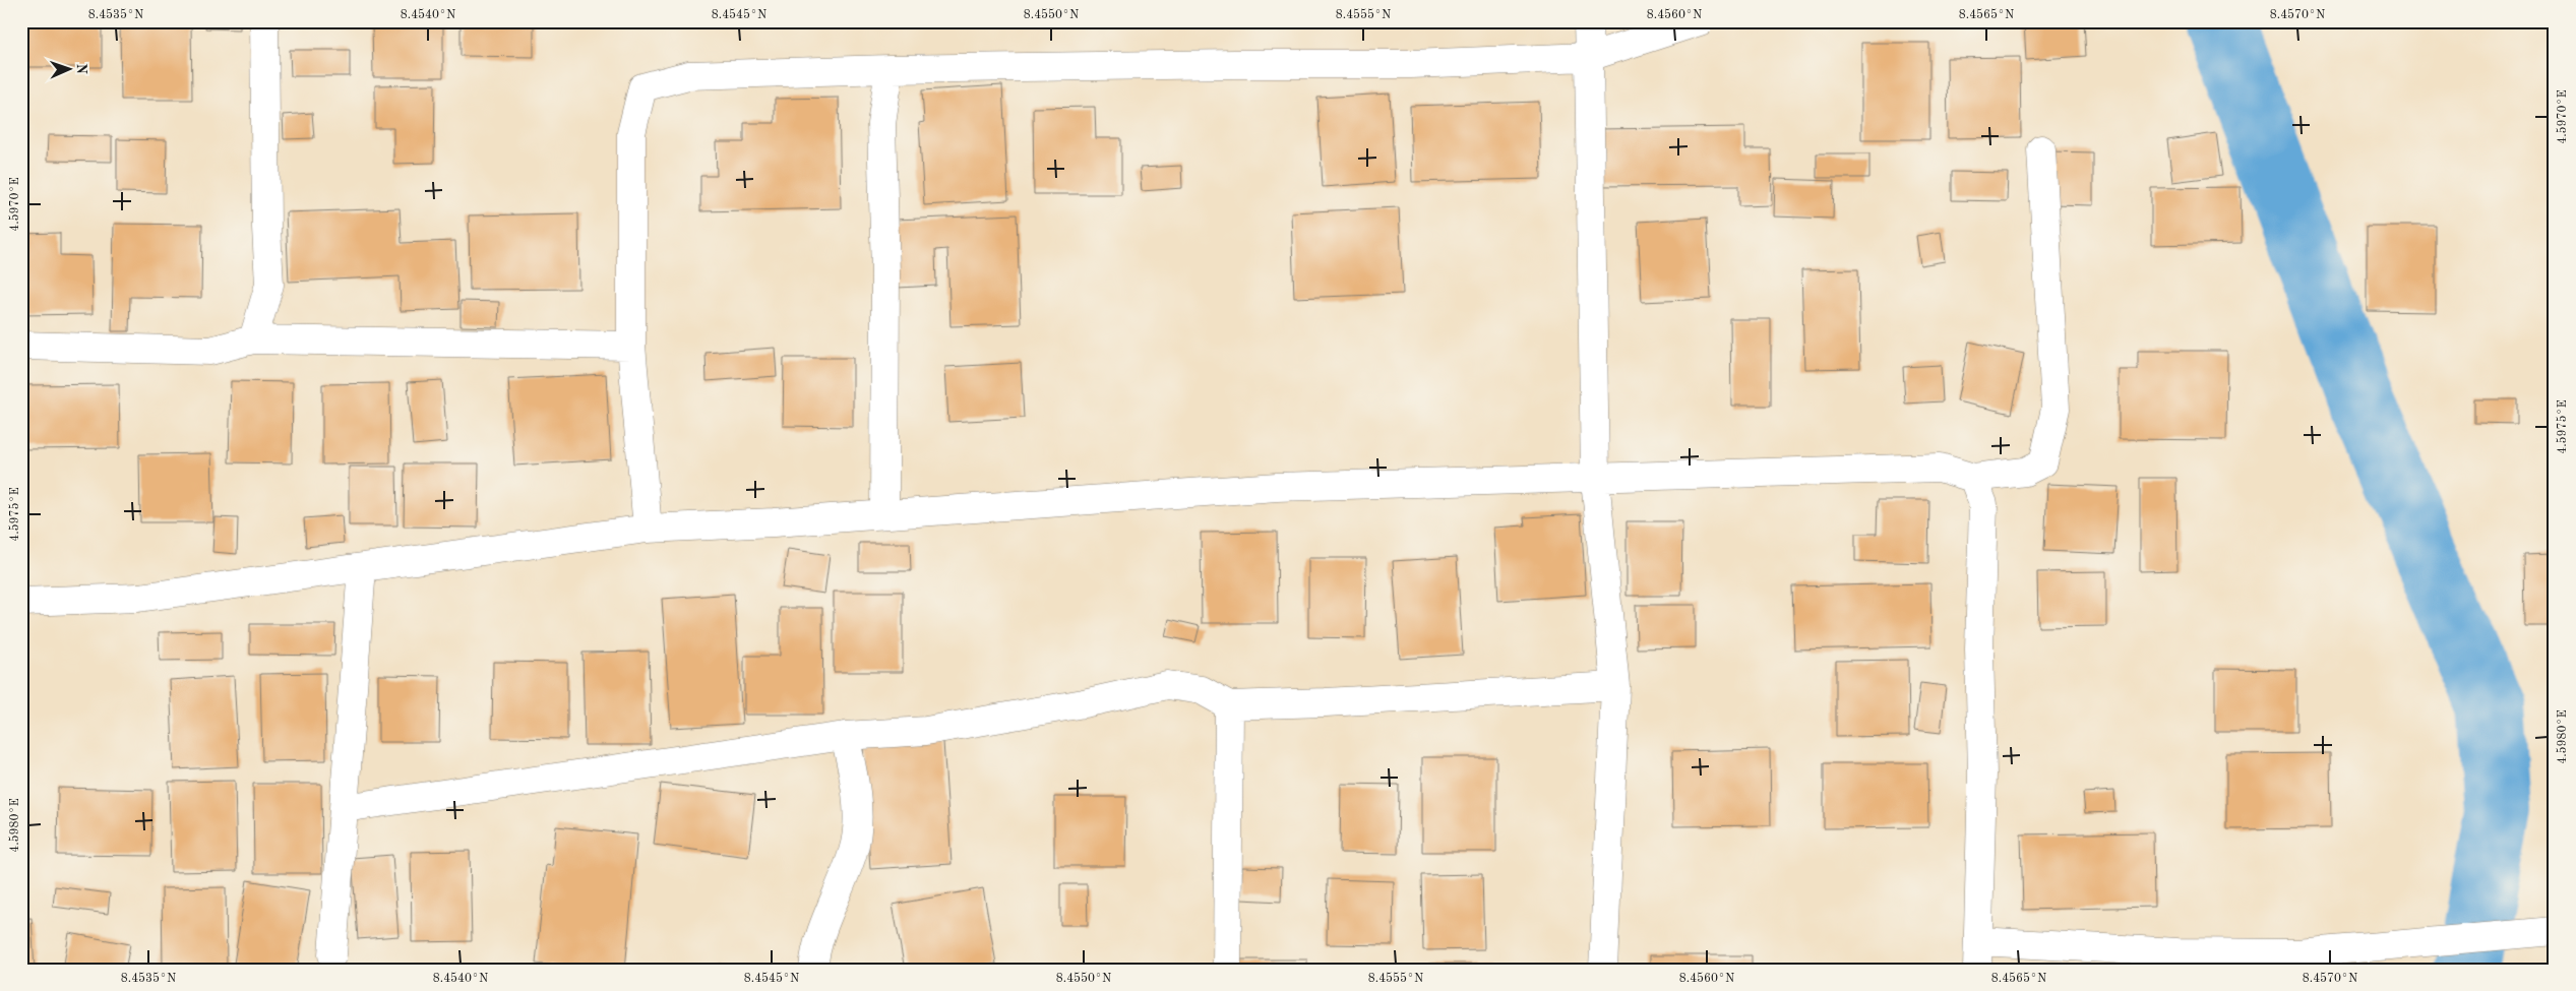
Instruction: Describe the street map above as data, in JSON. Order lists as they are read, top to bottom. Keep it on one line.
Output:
{"north":"right","coordinates":["8.4535°N","8.4540°N","8.4545°N","8.4550°N","8.4555°N","8.4560°N","8.4565°N","8.4570°N","4.5970°E","4.5975°E","4.5980°E"]}
